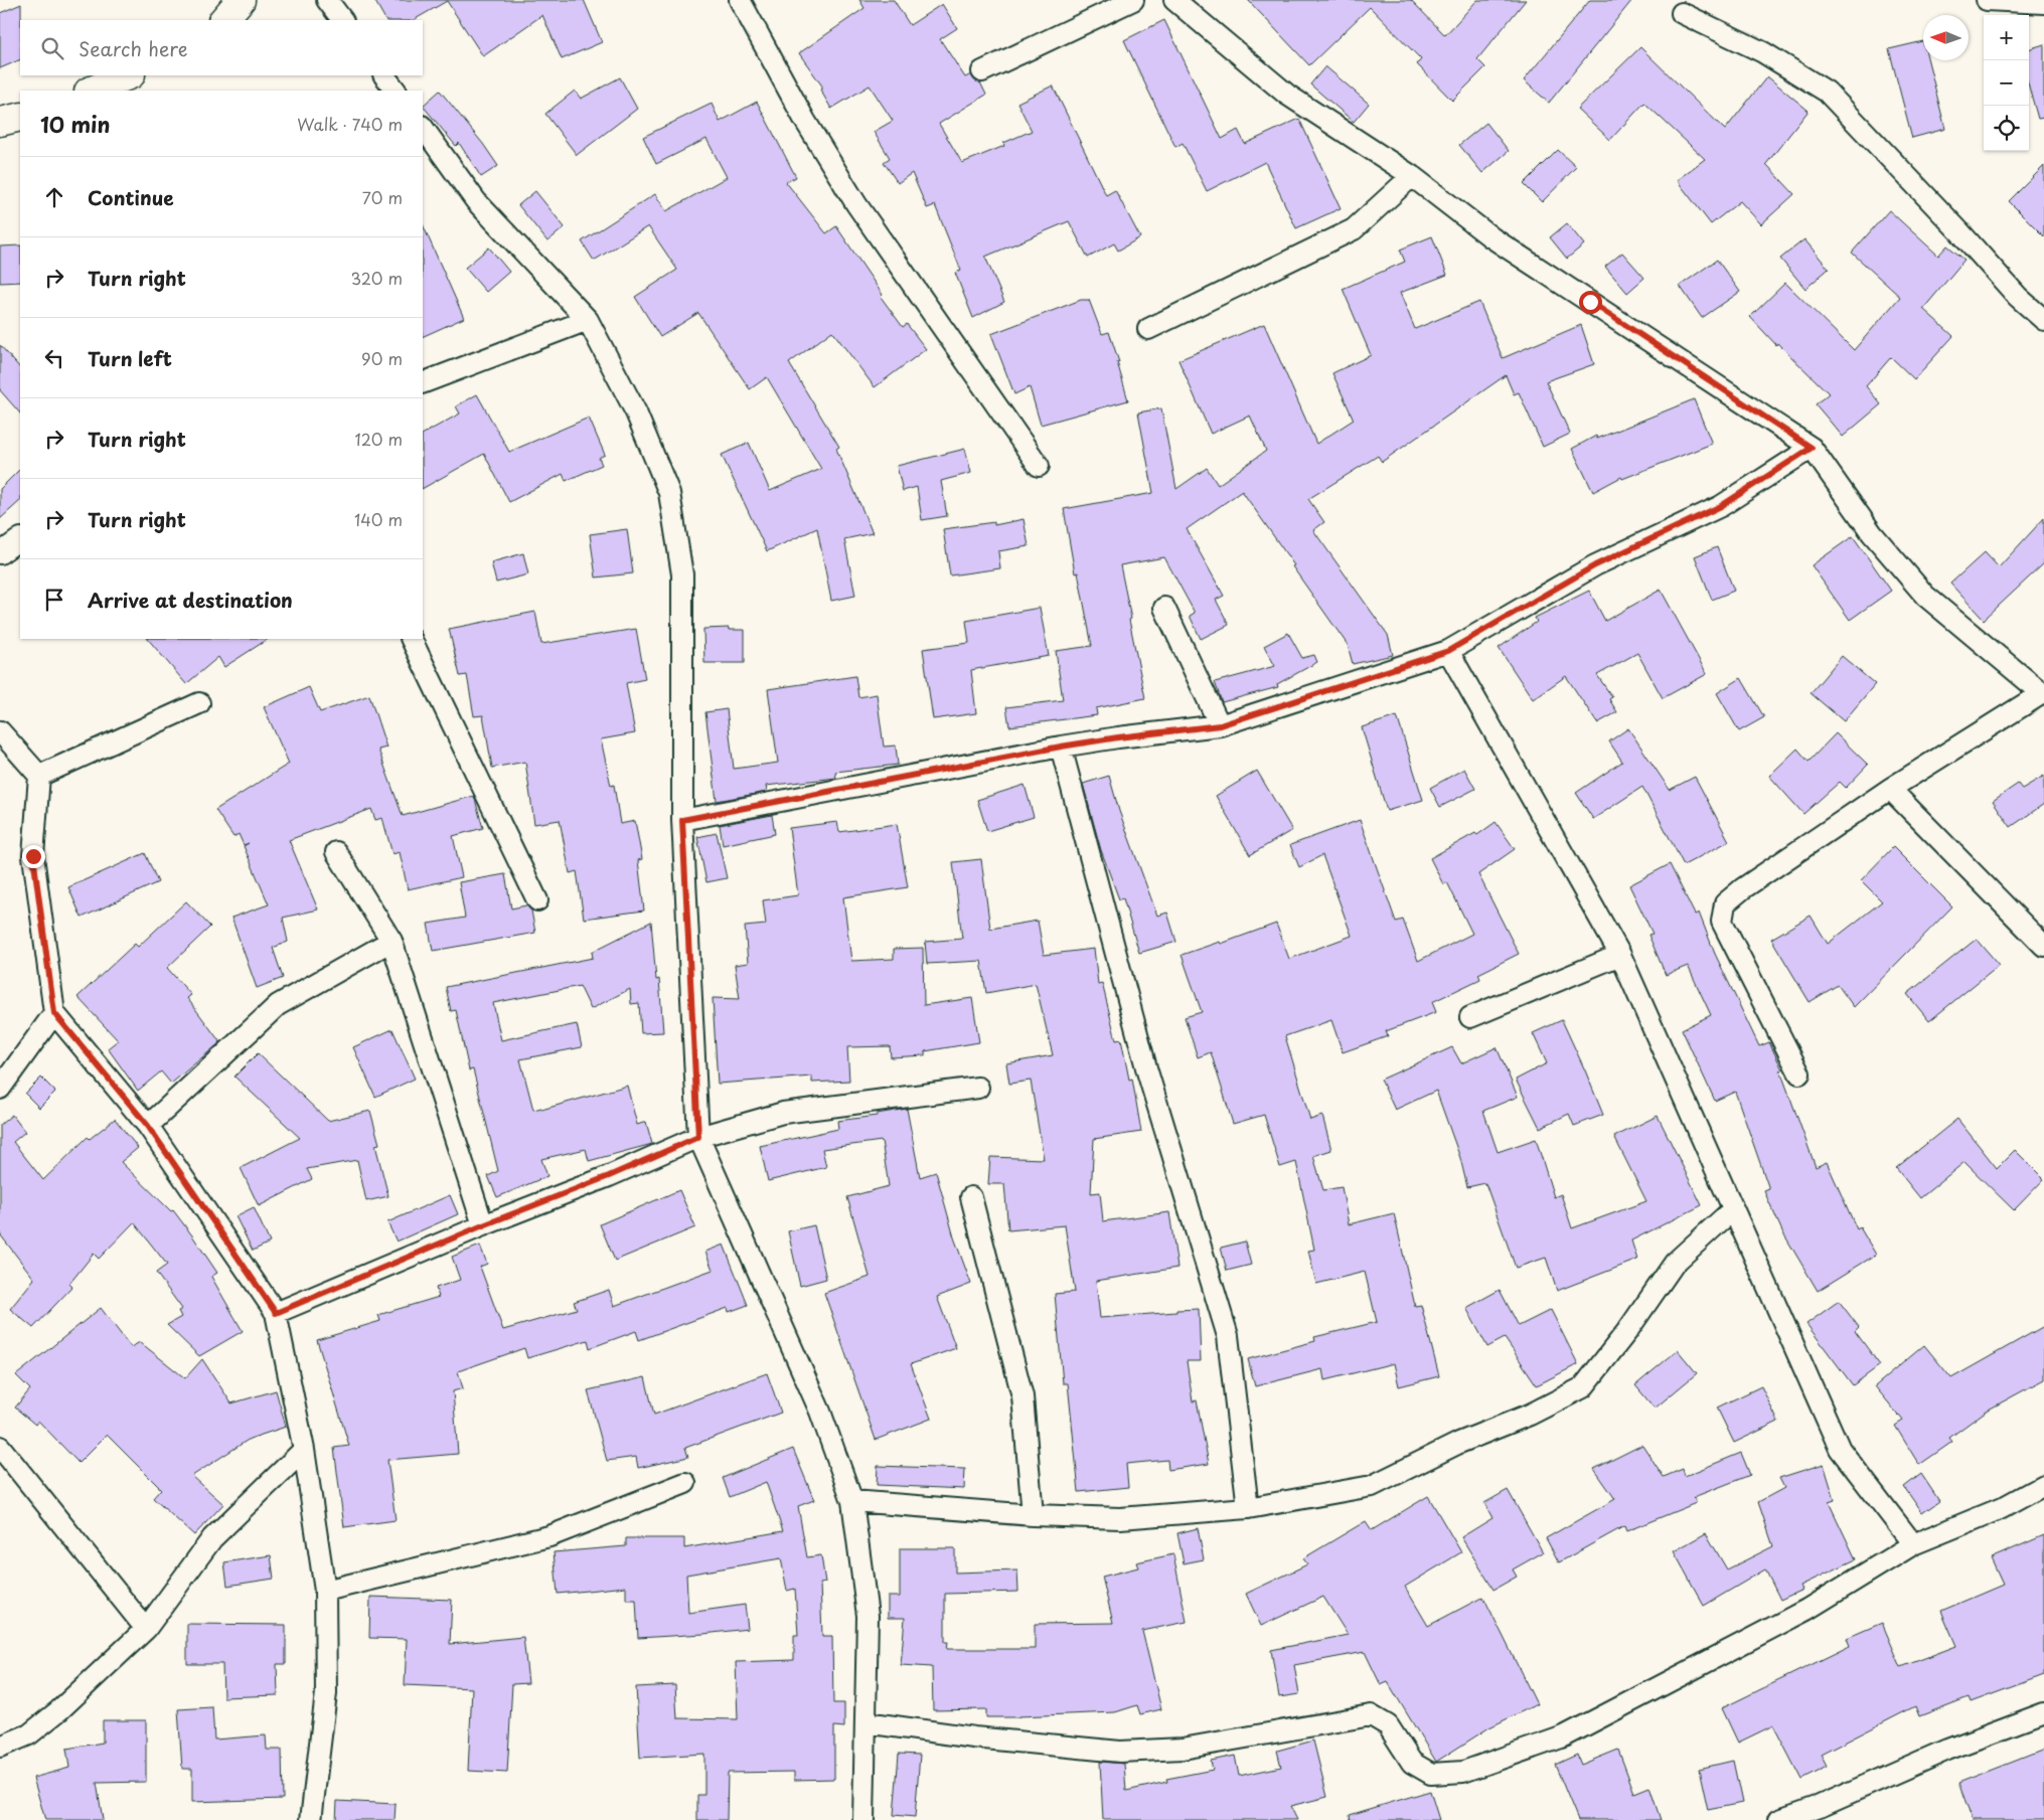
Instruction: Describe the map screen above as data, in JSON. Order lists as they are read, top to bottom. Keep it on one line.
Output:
{"north":"left","page":{"map_buttons":["+","−"],"search":"Search here","heading":["10 min","Walk · 740 m"],"list":[["Continue","70 m"],["Turn right","320 m"],["Turn left","90 m"],["Turn right","120 m"],["Turn right","140 m"],"Arrive at destination"]}}
